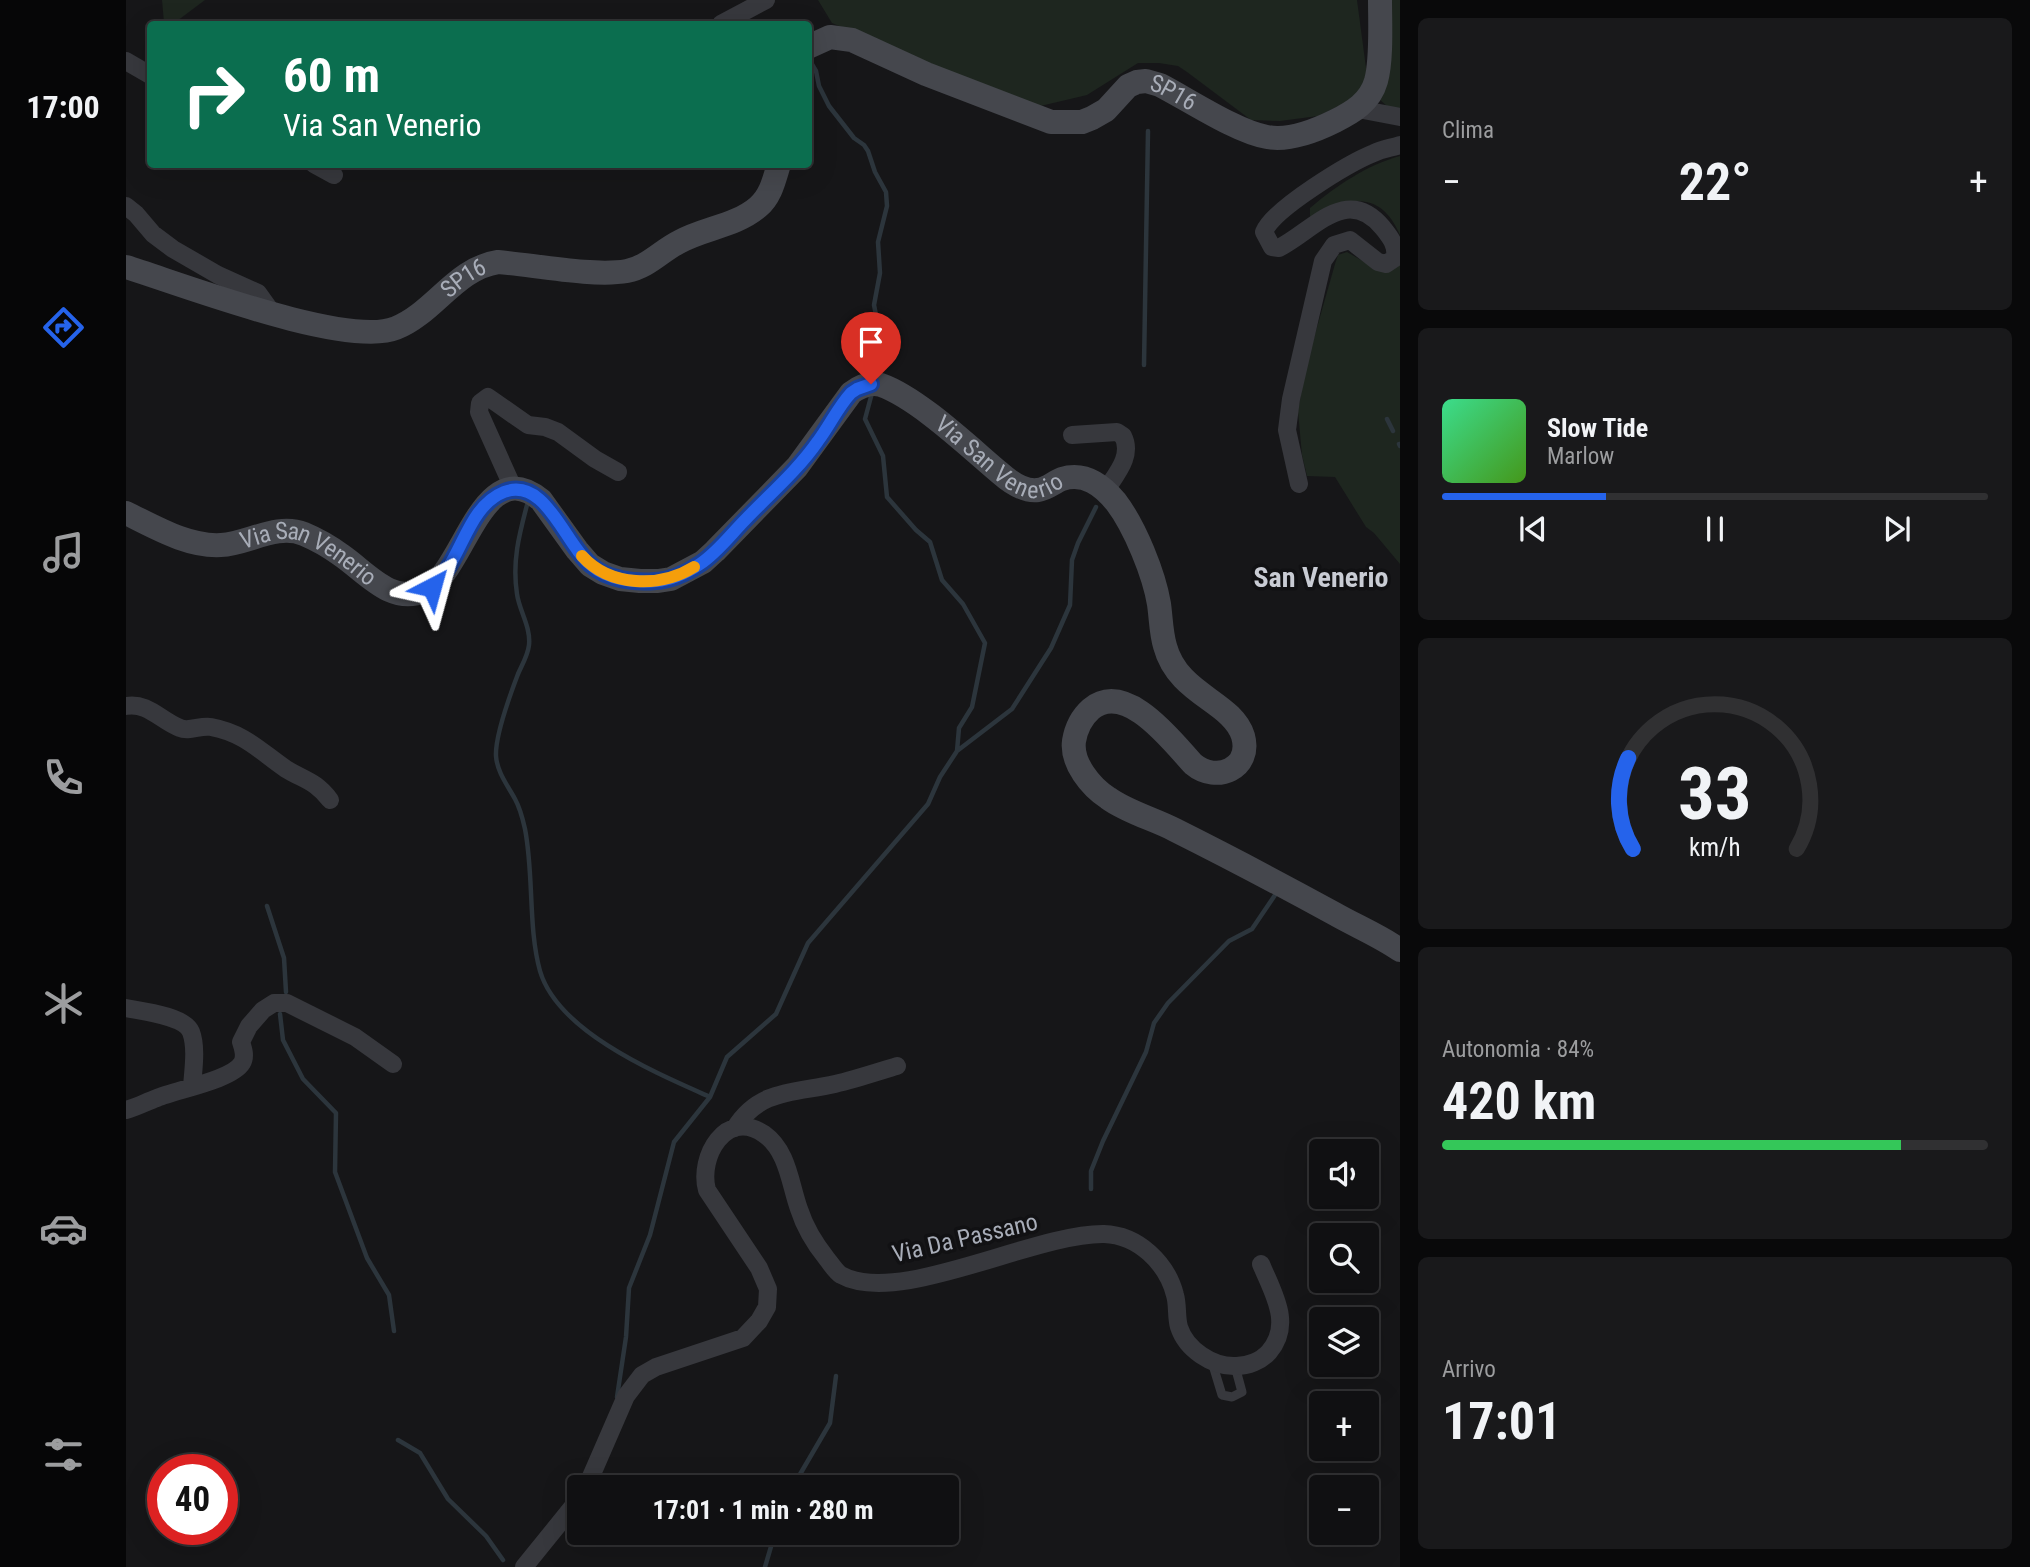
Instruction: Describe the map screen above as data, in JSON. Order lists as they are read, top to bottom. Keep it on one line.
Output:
{"streets":{"street":["SP16","Via San Venerio","Via Da Passano"]},"districts":["San Venerio"],"page":{"tabs":"17:00","tile":["Clima",["Autonomia · 84%","420 km"],["Arrivo","17:01"]],"turn":["60 m","Via San Venerio"],"heat":["−","22°","+"],"song":["Slow Tide","Marlow"],"map_buttons":["+","−"],"limit":"40","trip":"17:01 · 1 min · 280 m","gauge":["33","km/h"]}}
